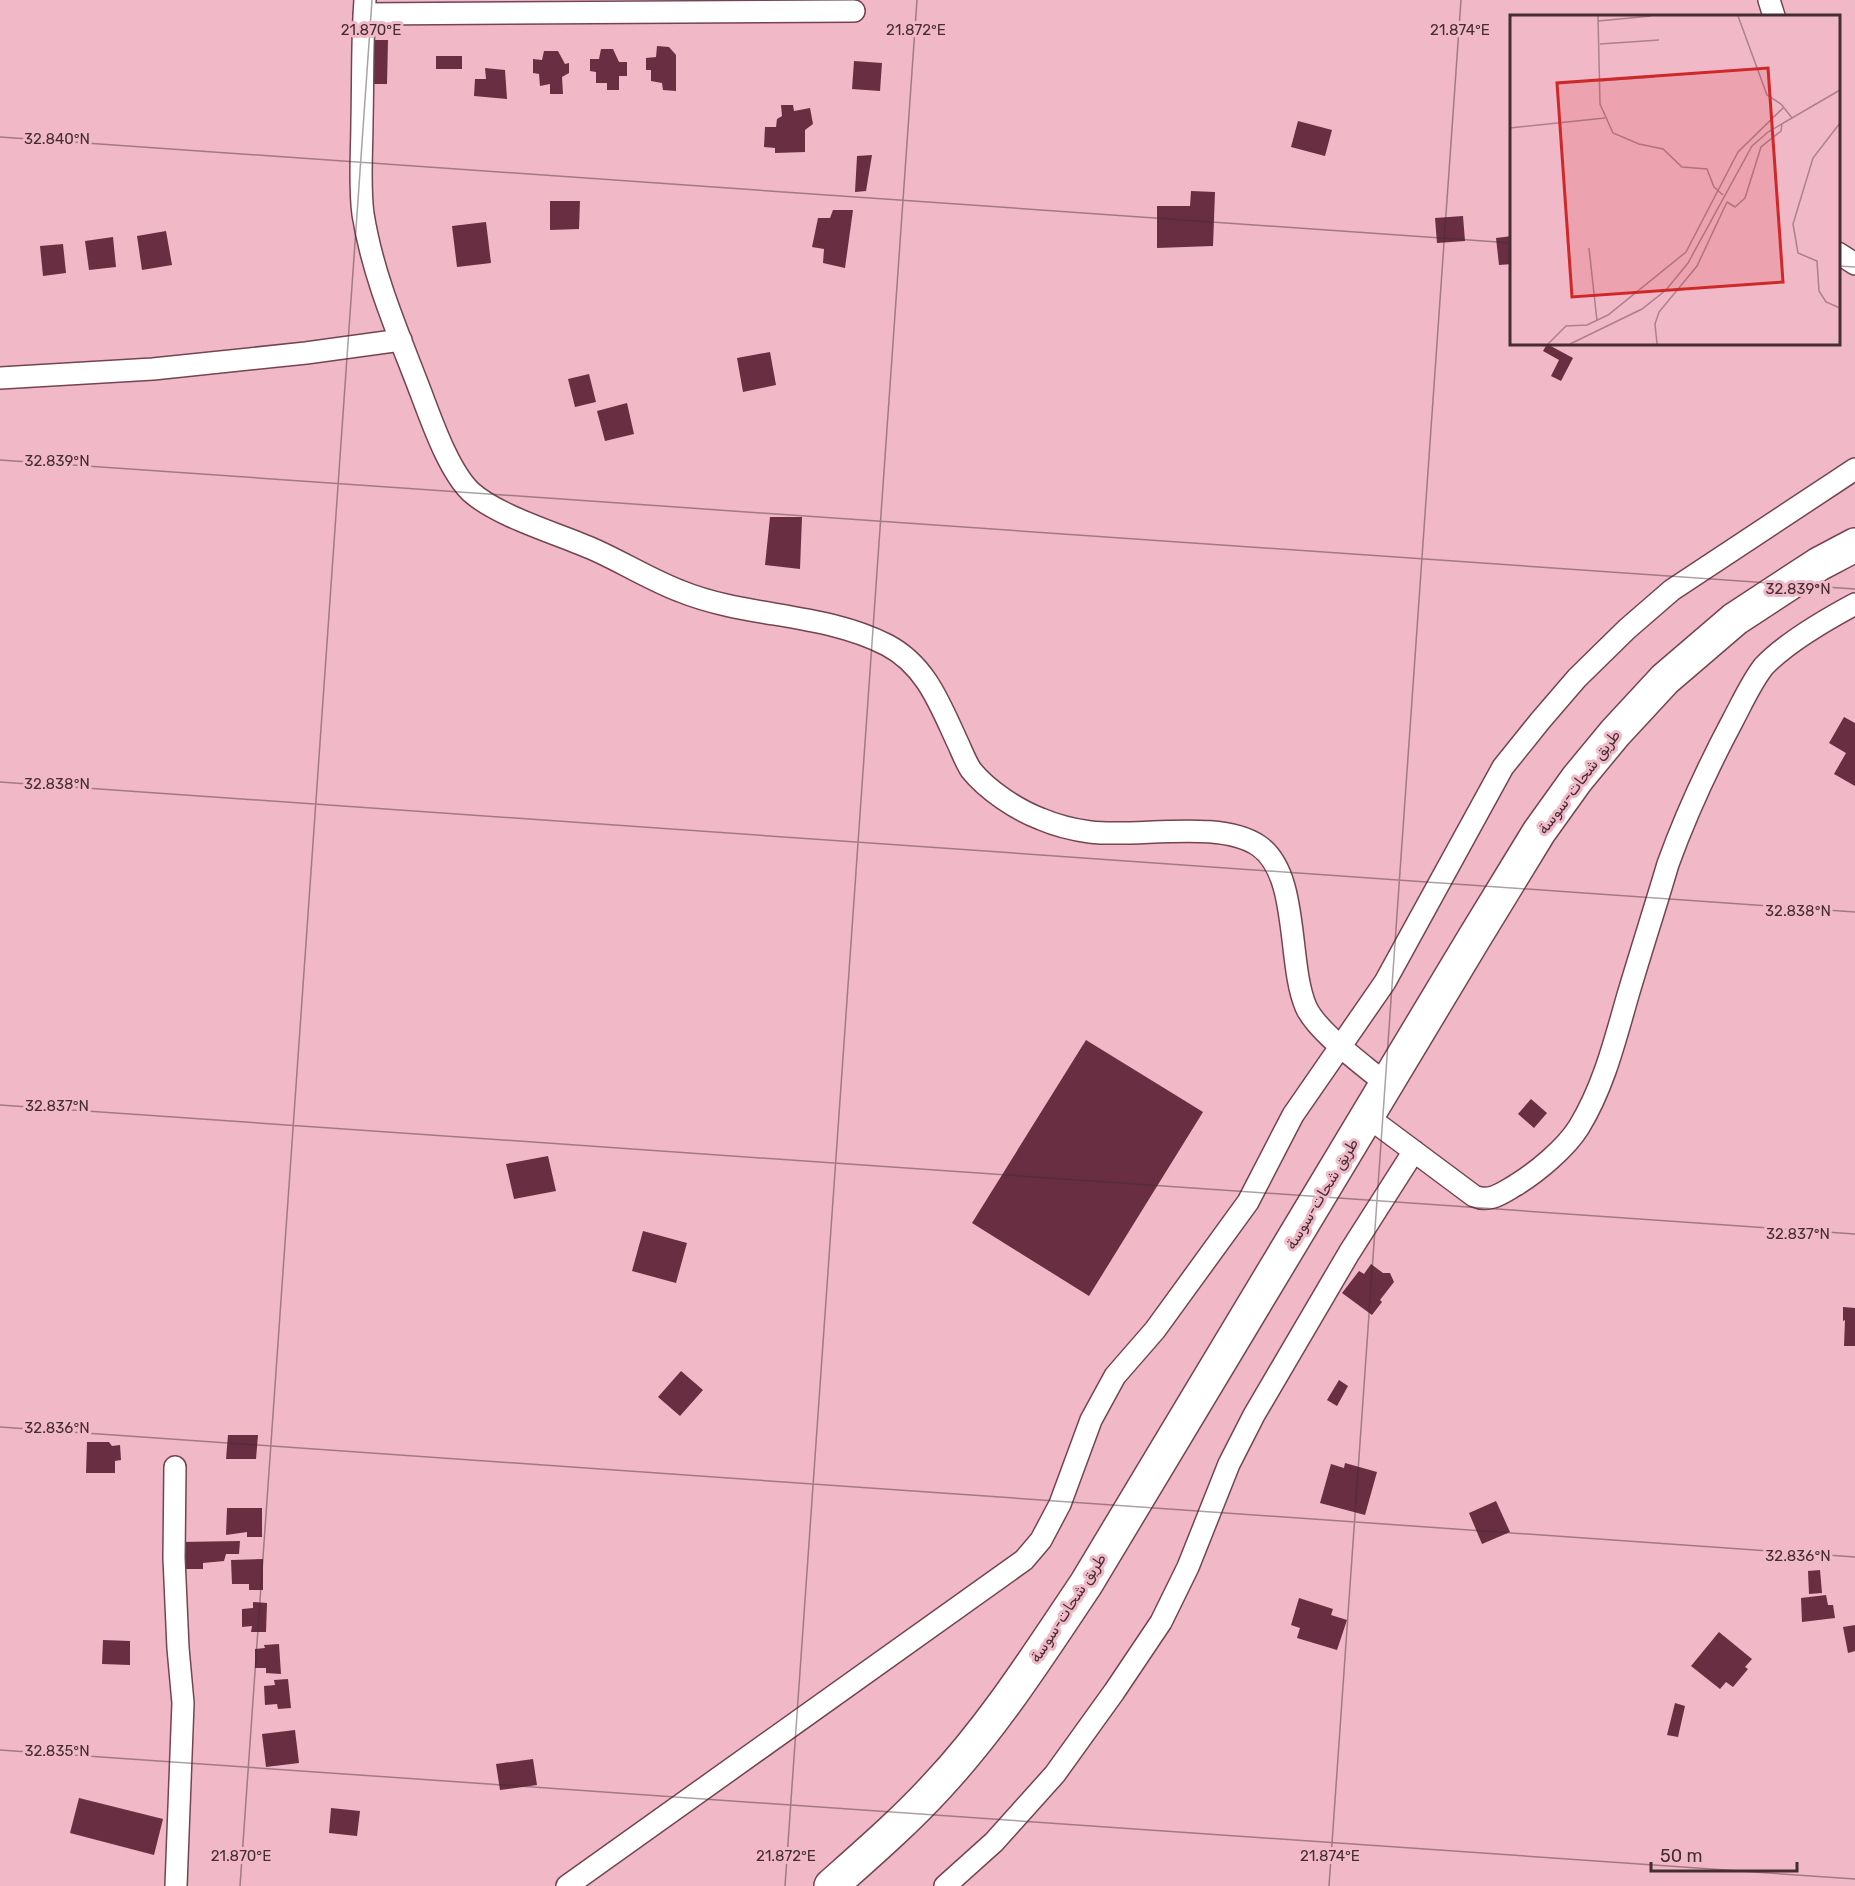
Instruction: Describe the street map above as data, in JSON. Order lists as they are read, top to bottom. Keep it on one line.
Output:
{"streets":{"main road":["طريق شحات-سوسة"]},"scale_bar":"50 m","coordinates":["21.870°E","21.872°E","21.874°E","32.840°N","32.839°N","32.838°N","32.837°N","32.836°N","32.835°N"]}
